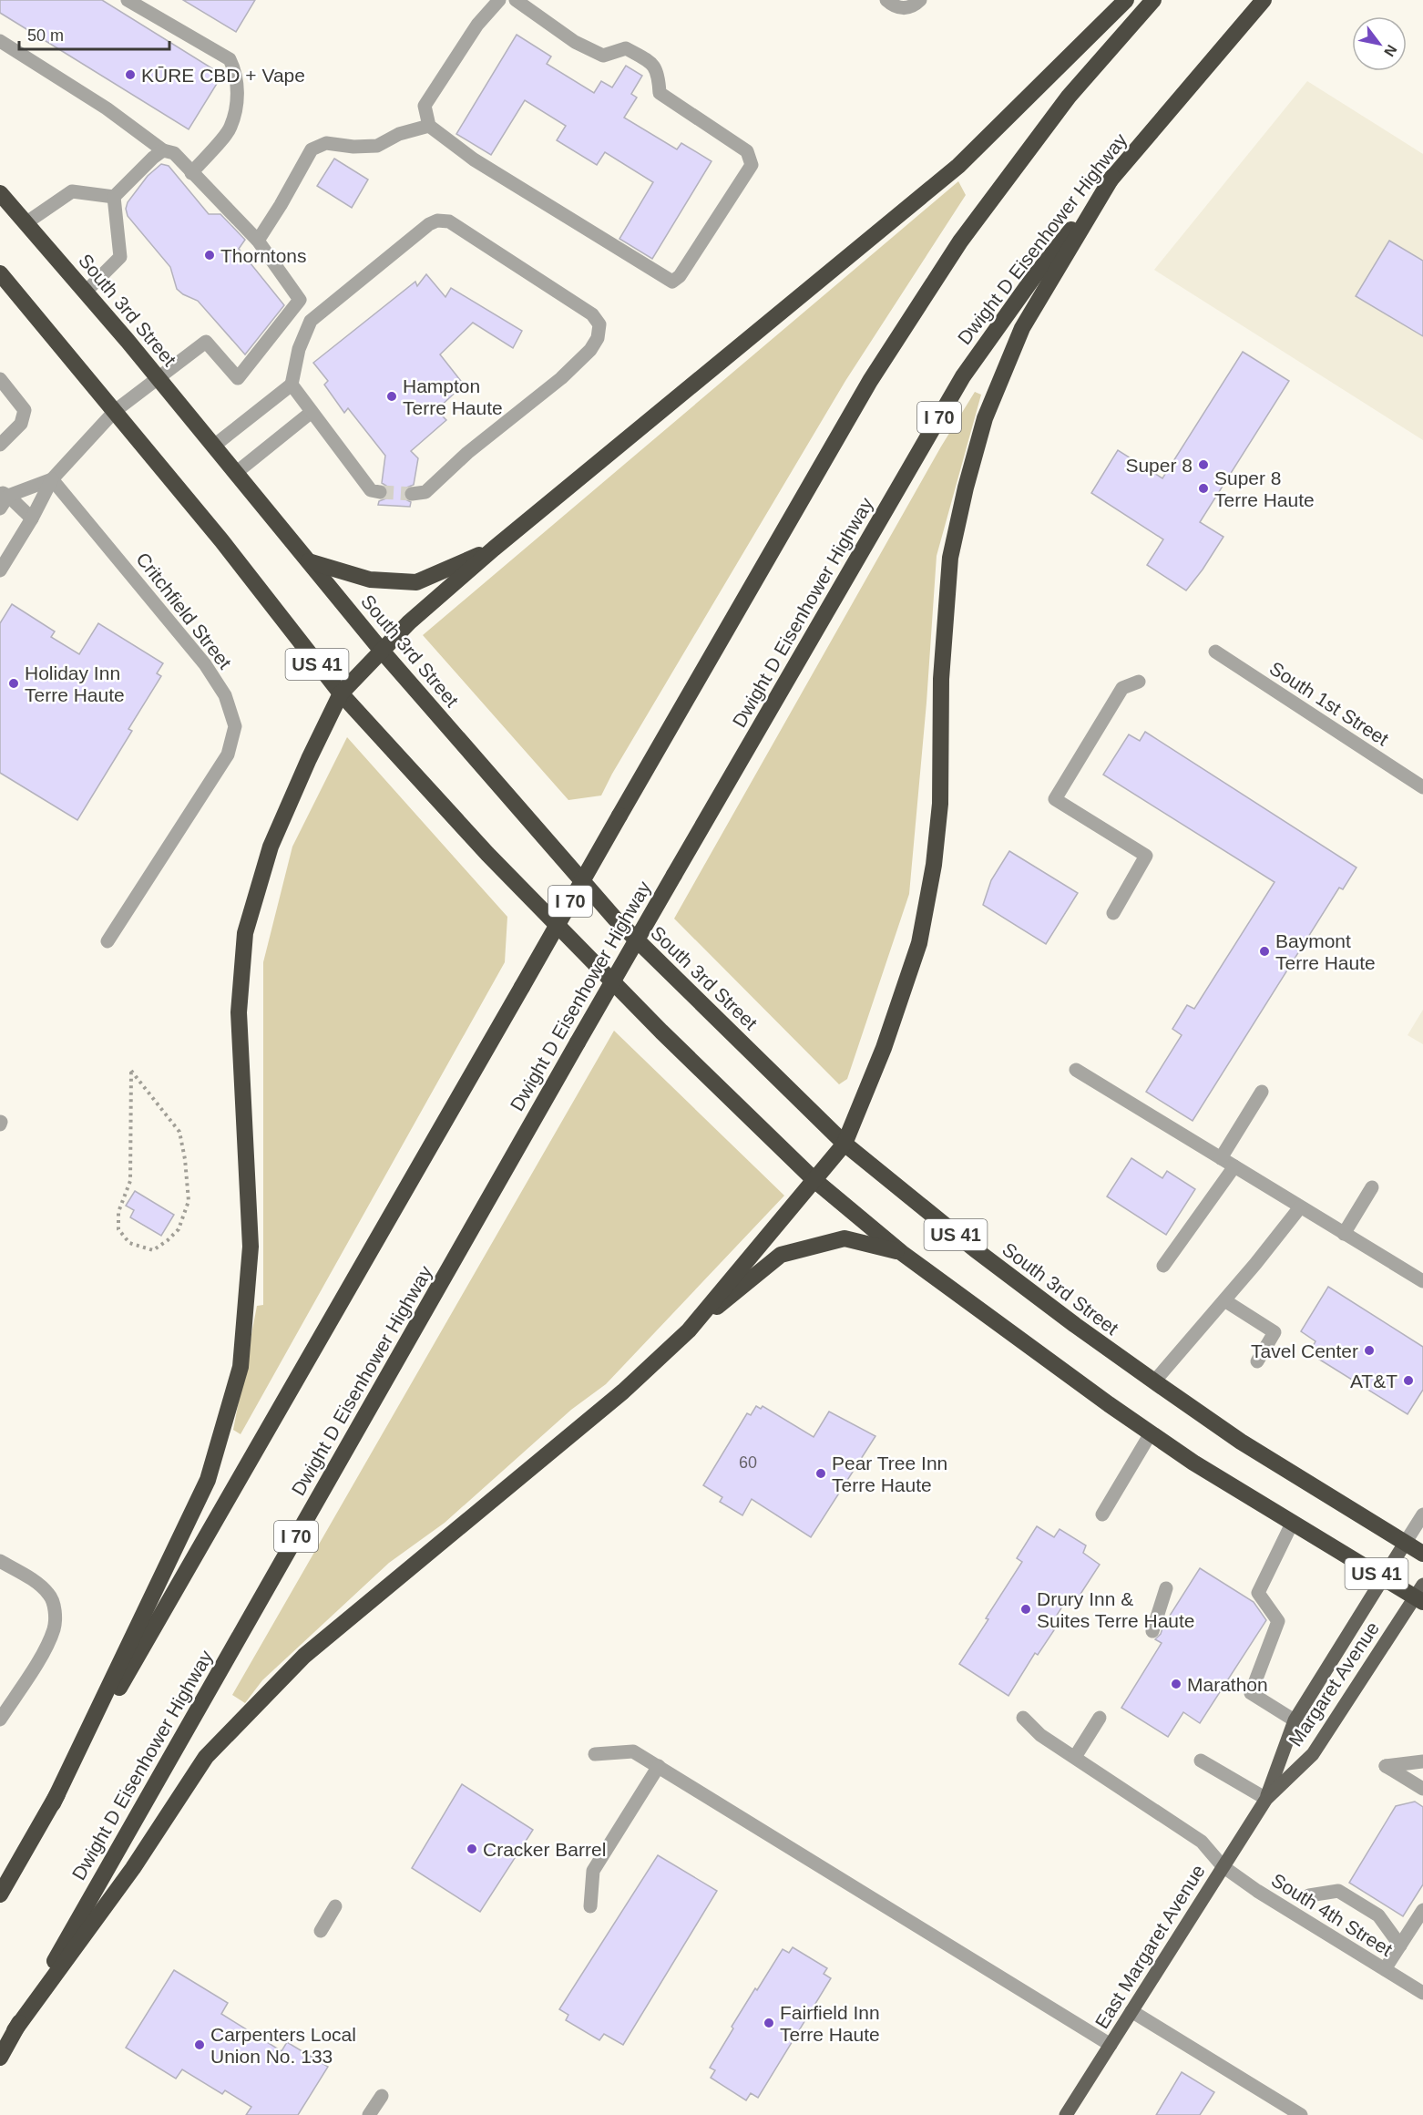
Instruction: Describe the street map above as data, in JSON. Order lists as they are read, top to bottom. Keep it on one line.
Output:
{"streets":{"highway":["Dwight D Eisenhower Highway","South 3rd Street","I 70","US 41"],"main road":["Margaret Avenue","East Margaret Avenue"],"street":["Critchfield Street","South 1st Street","South 4th Street"]},"crossings":[["South 3rd Street","Margaret Avenue"],["US 41","Margaret Avenue"],["Margaret Avenue","East Margaret Avenue"],["South 4th Street","East Margaret Avenue"]],"places":["KŪRE CBD + Vape","Thorntons","Hampton Terre Haute","Super 8","Super 8 Terre Haute","Holiday Inn Terre Haute","Baymont Terre Haute","Tavel Center","AT&T","Pear Tree Inn Terre Haute","Drury Inn & Suites Terre Haute","Marathon","Cracker Barrel","Fairfield Inn Terre Haute","Carpenters Local Union No. 133"],"house_numbers":["60"],"scale_bar":"50 m","north":"bottom right"}
